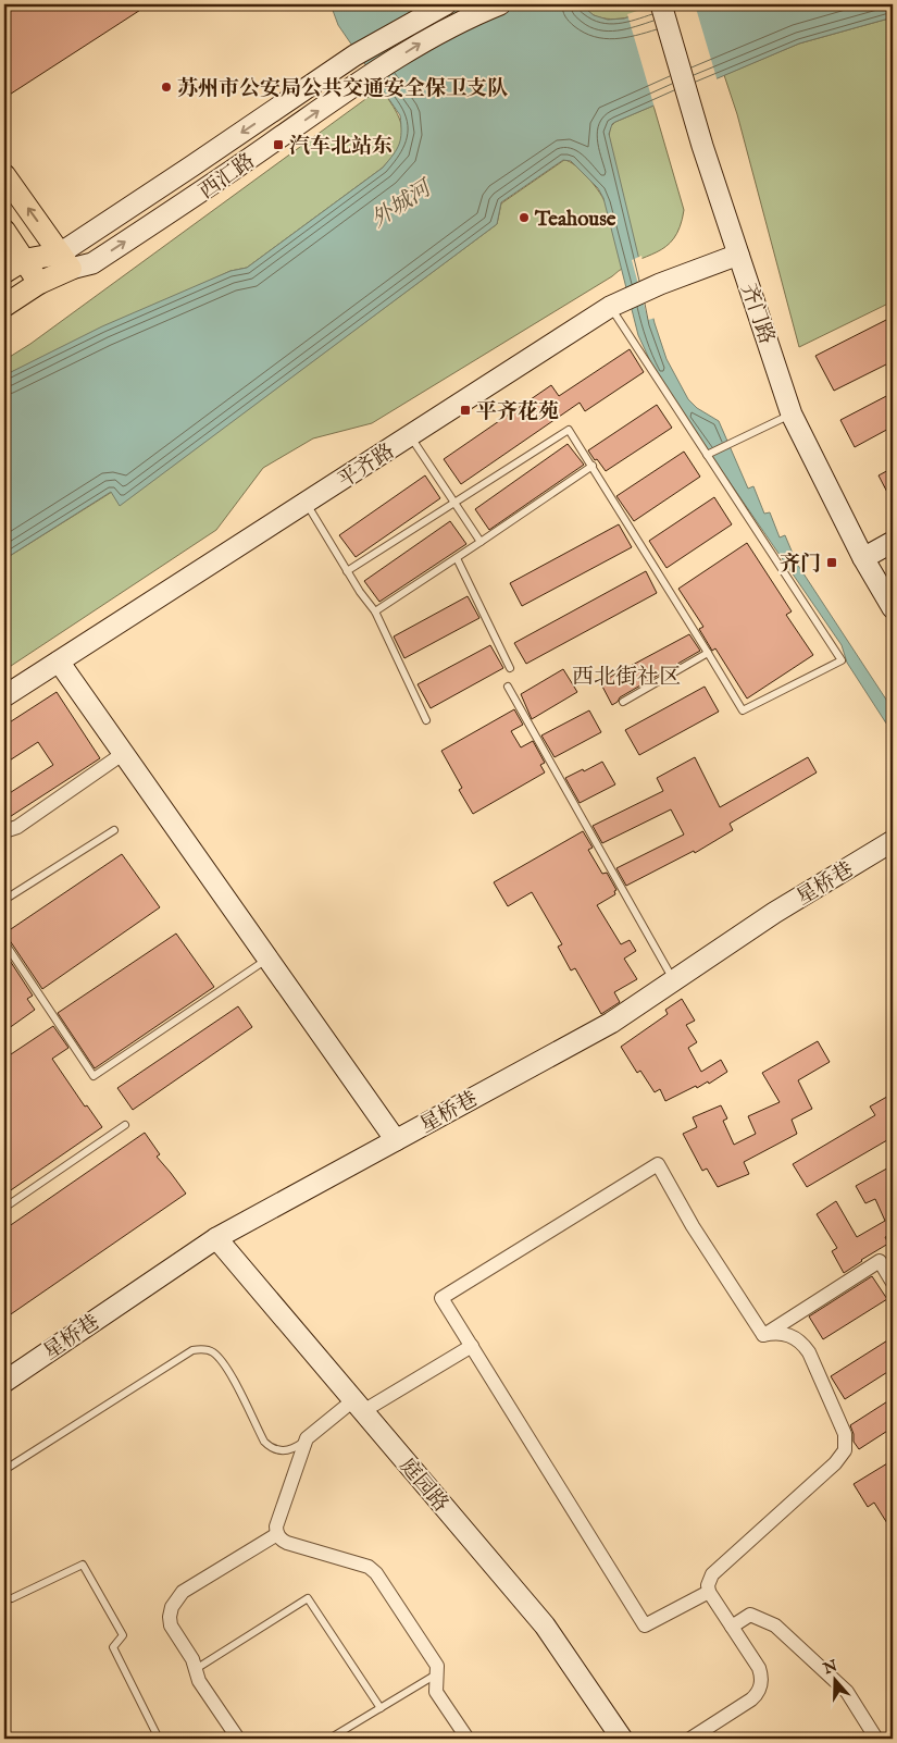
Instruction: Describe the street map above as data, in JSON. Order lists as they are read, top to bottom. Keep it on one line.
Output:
{"streets":{"main road":["西汇路","齐门路","平齐路","星桥巷","庭园路"]},"crossings":[["齐门路","平齐路"],["星桥巷","庭园路"]],"districts":["西北街社区"],"water":["外城河"],"places":{"other":["苏州市公安局公共交通安全保卫支队","Teahouse"],"transit":["汽车北站东","平齐花苑","齐门"]},"north":"top"}
